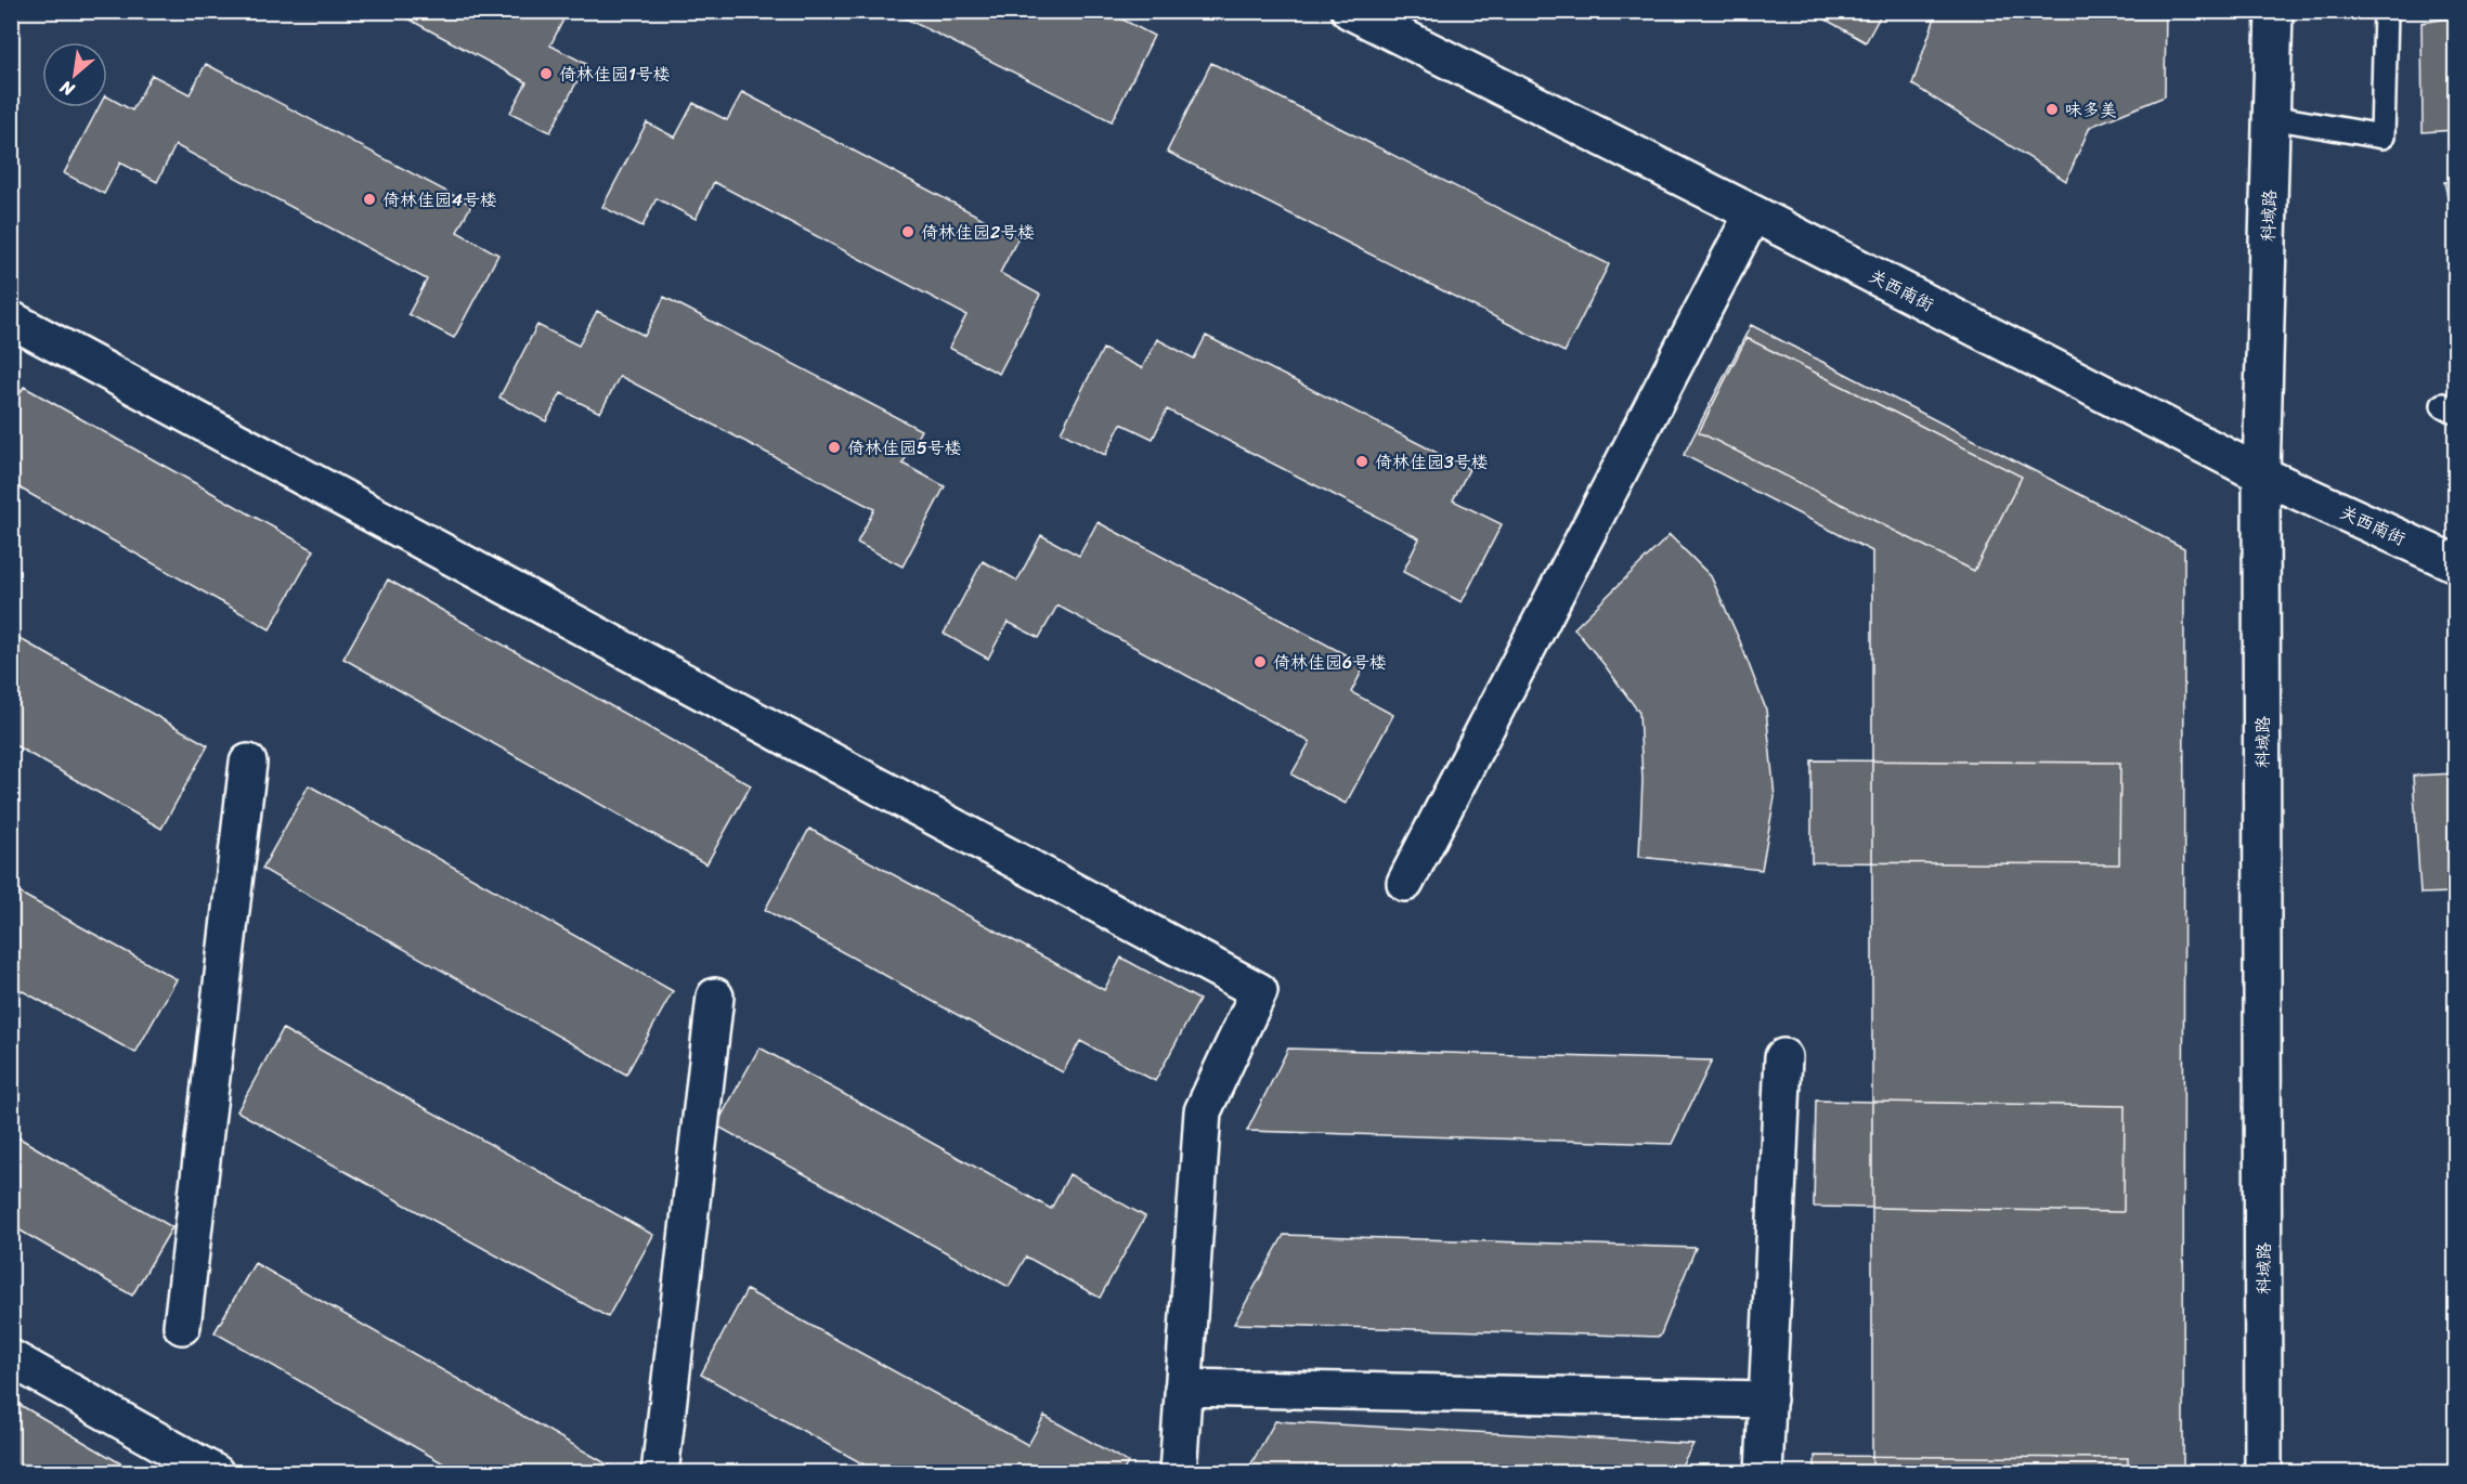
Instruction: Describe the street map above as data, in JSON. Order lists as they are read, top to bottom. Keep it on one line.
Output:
{"streets":{"street":["科域路","关西南街"]},"crossings":[["科域路","关西南街"]],"places":["倚林佳园1号楼","味多美","倚林佳园4号楼","倚林佳园2号楼","倚林佳园5号楼","倚林佳园3号楼","倚林佳园6号楼"],"north":"bottom left"}
